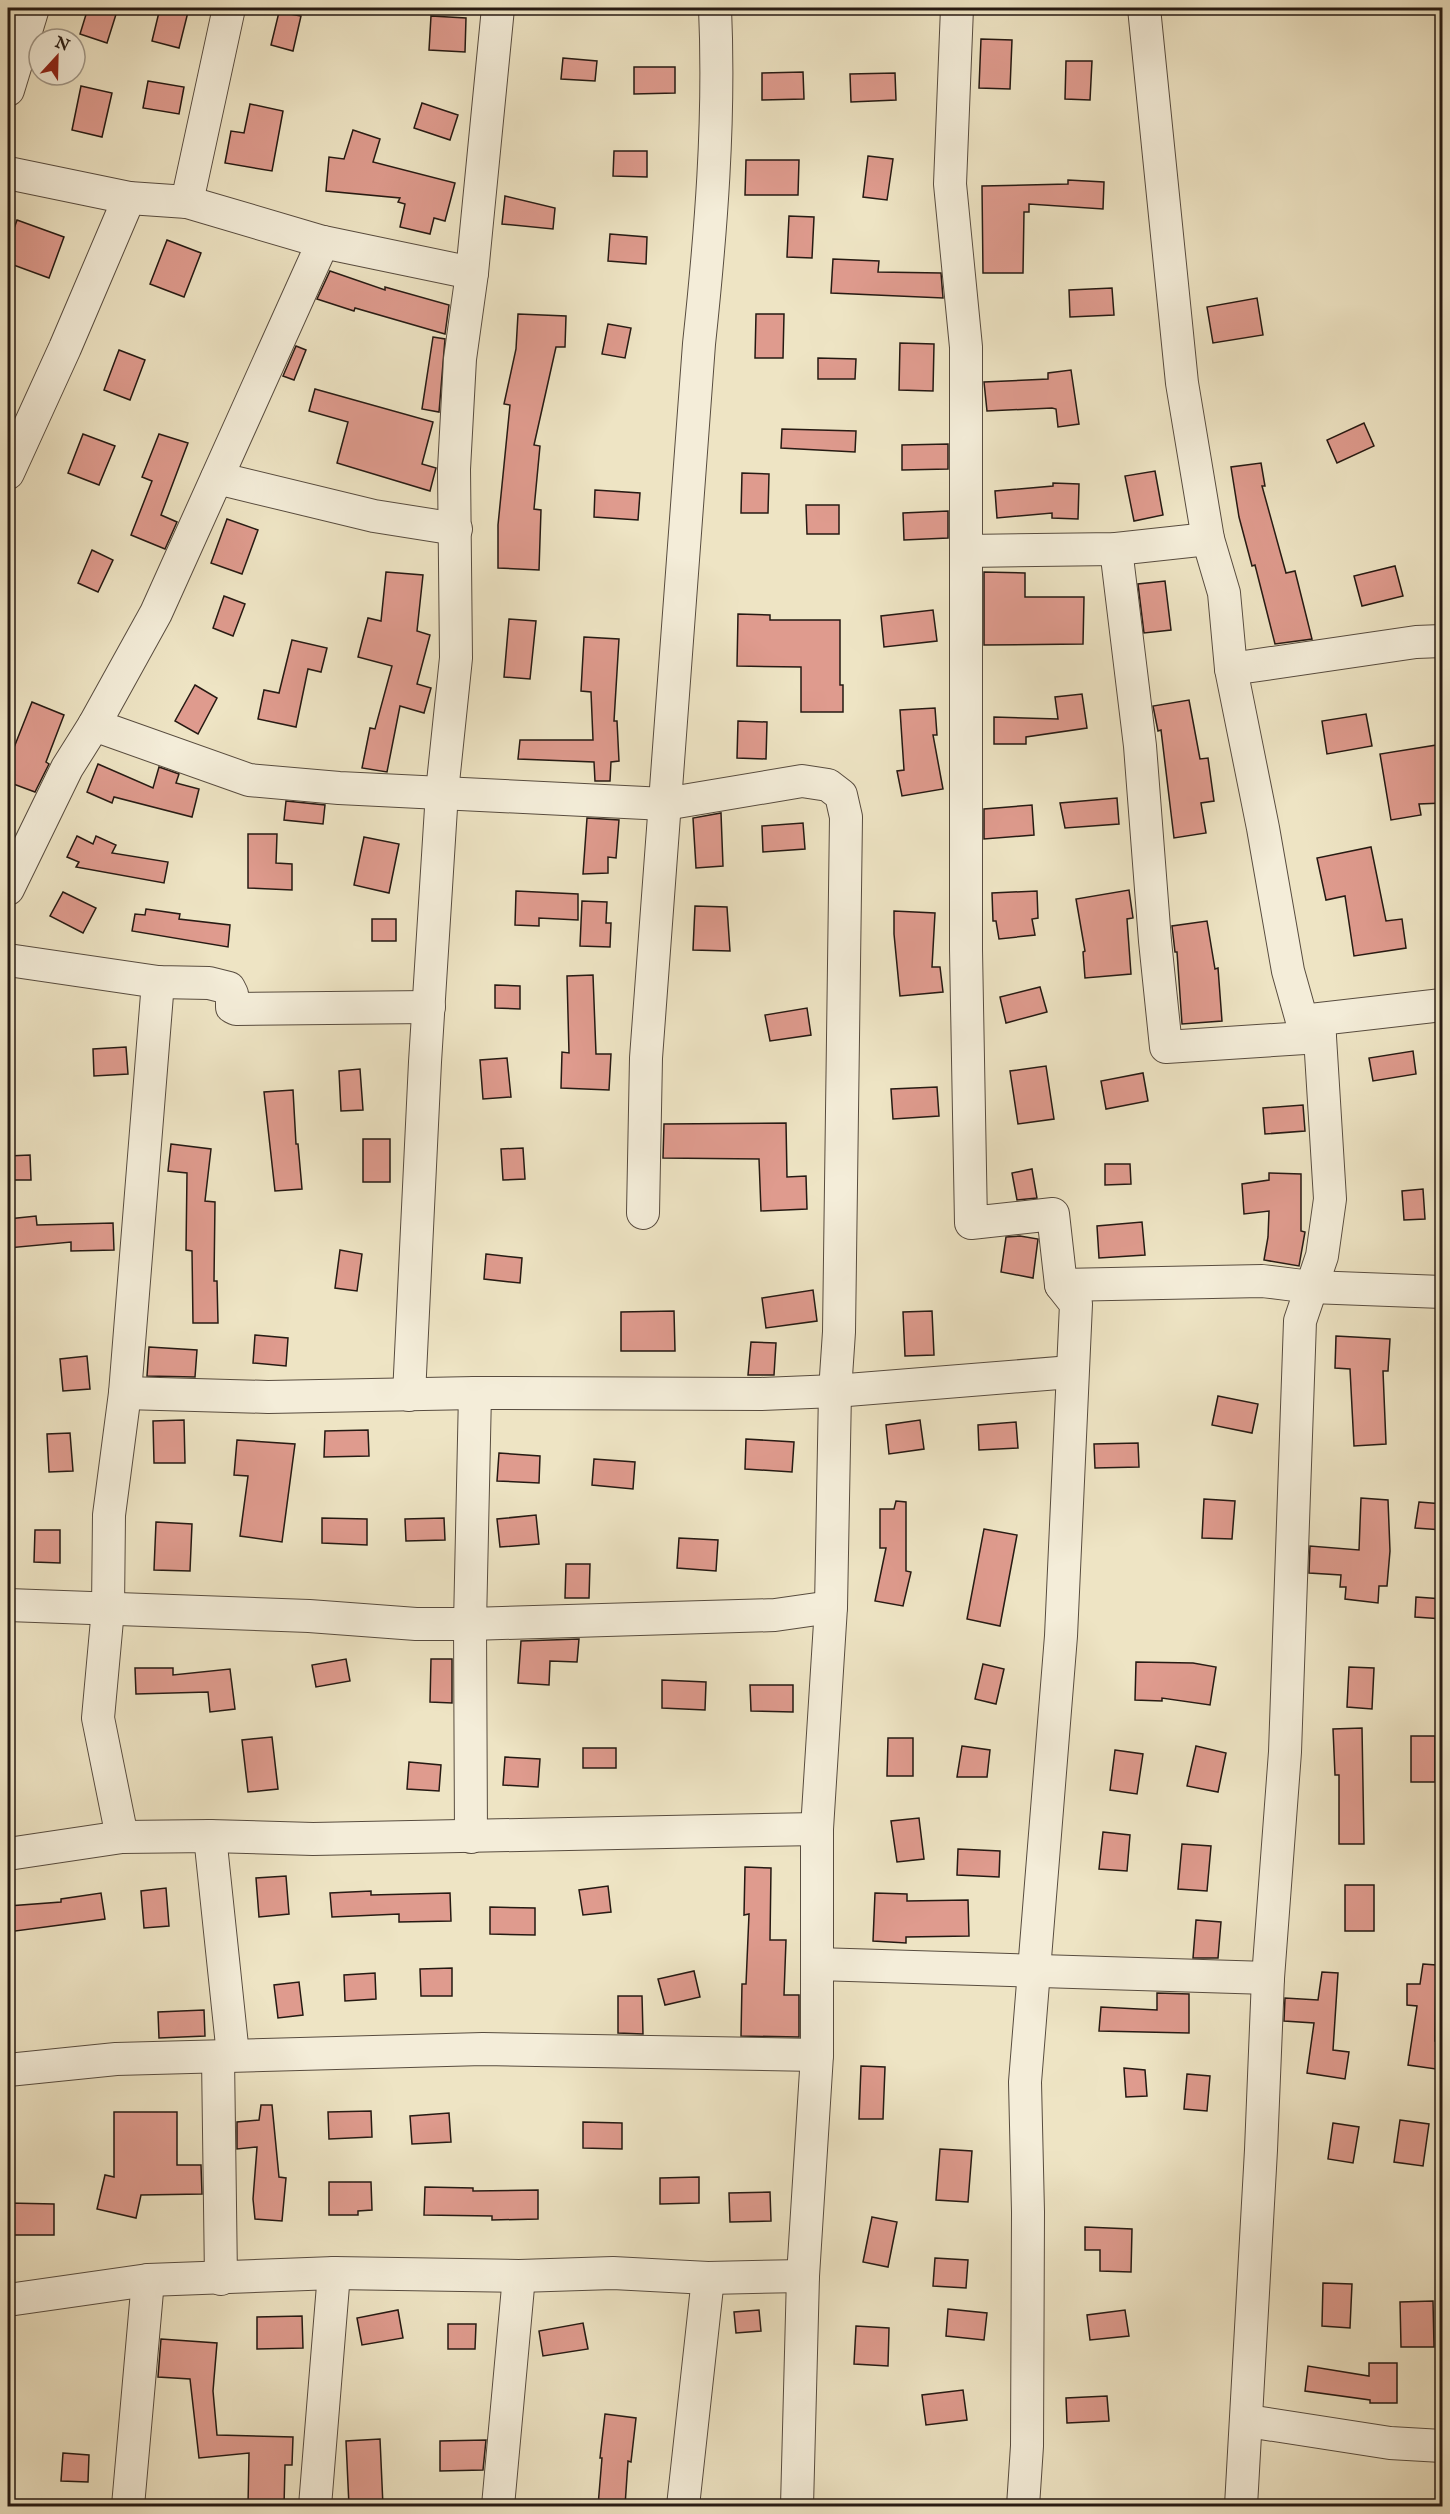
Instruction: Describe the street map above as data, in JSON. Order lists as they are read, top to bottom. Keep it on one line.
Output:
{"north":"top"}
